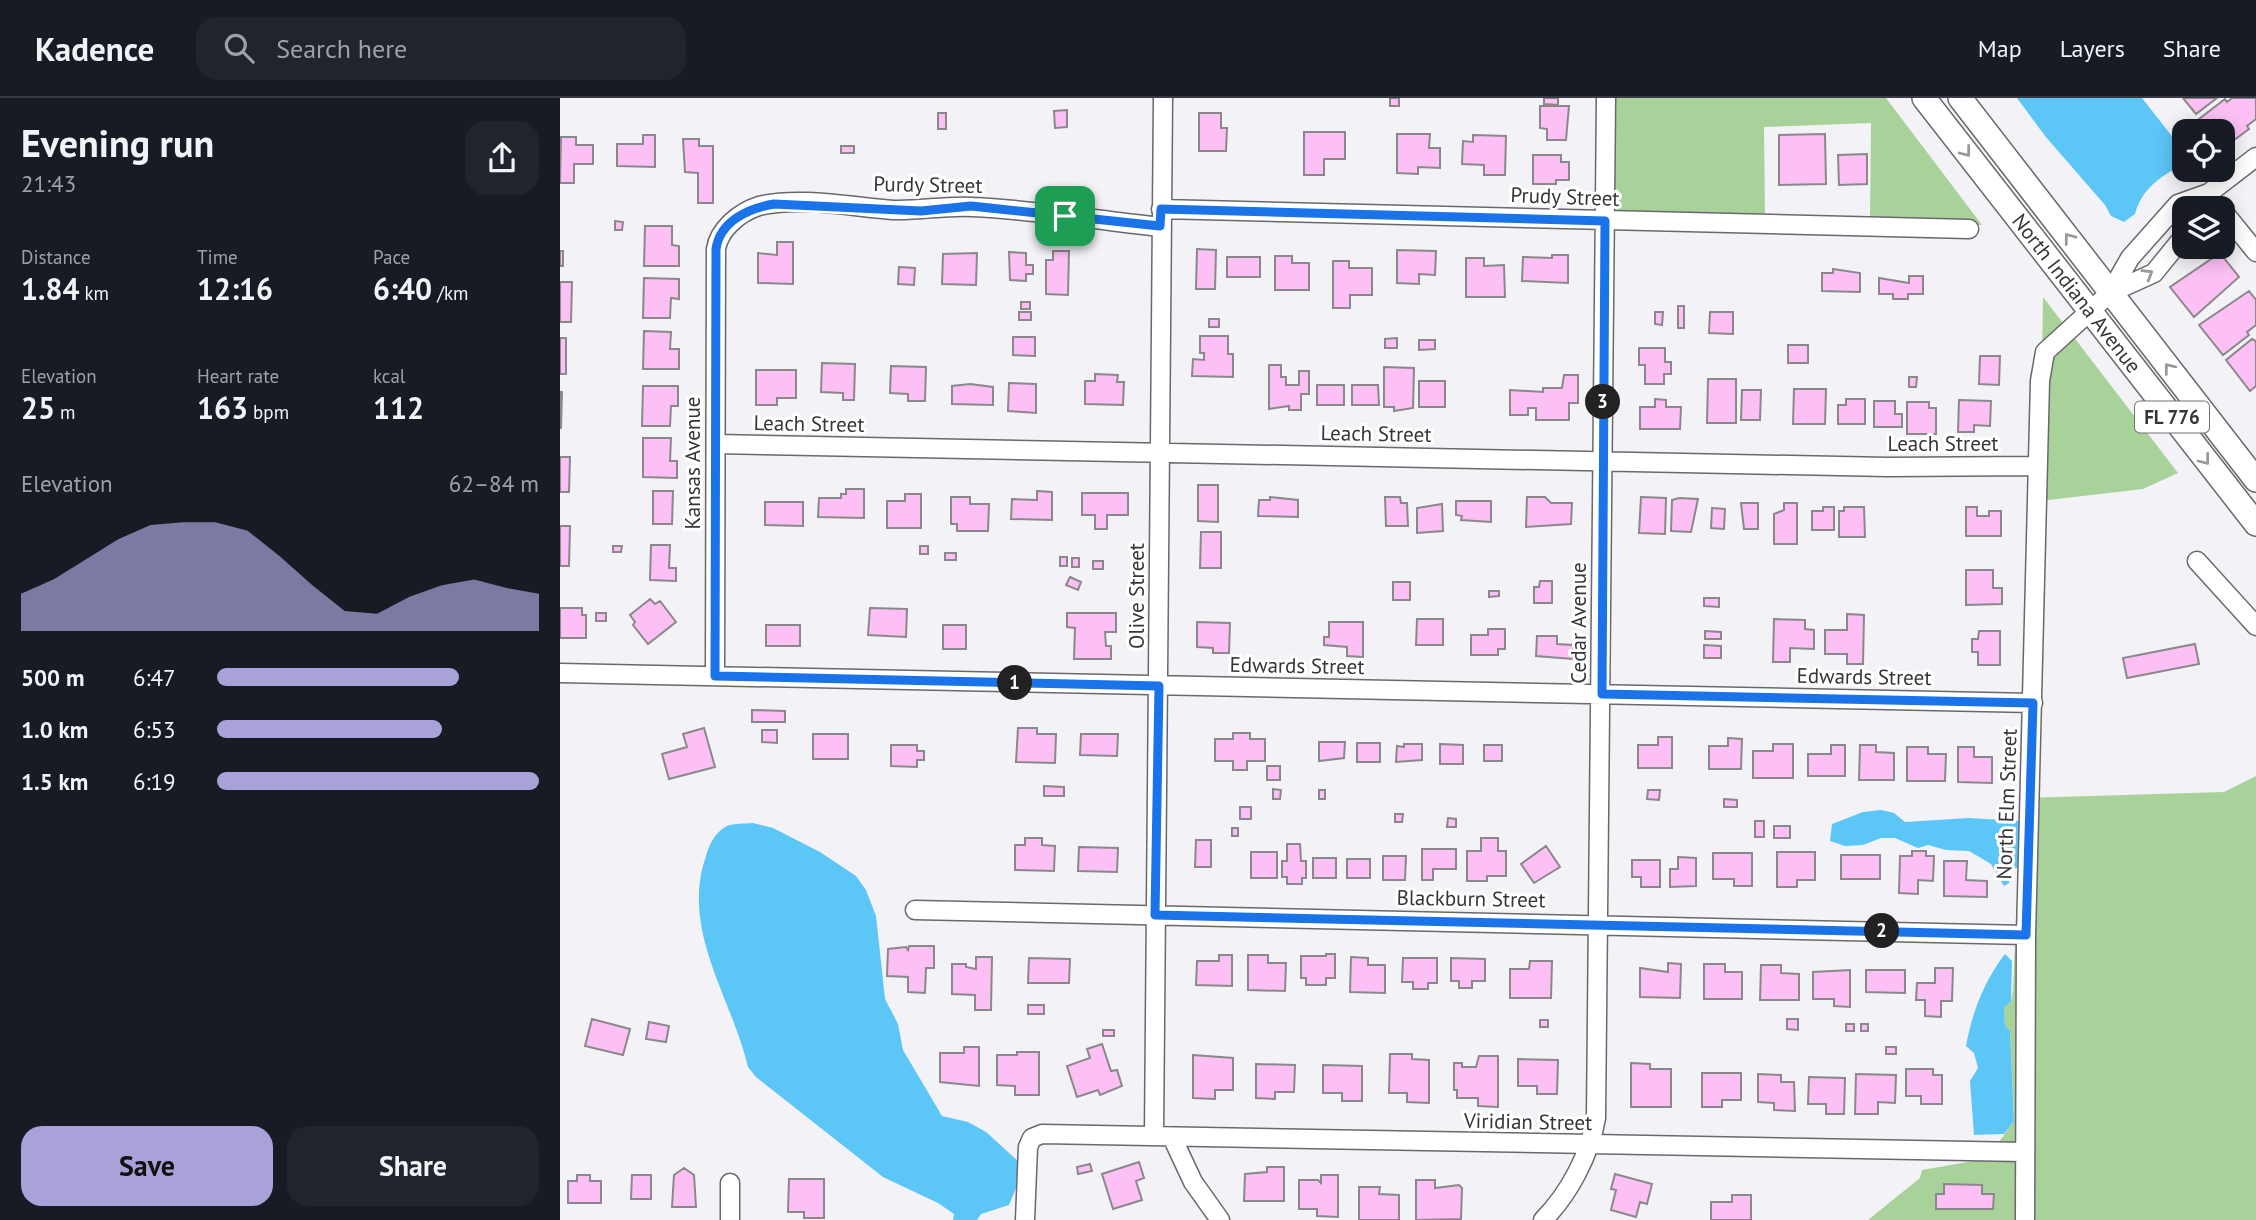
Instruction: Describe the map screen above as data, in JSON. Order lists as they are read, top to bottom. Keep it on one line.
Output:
{"streets":{"main road":["North Indiana Avenue","FL 776"],"street":["Purdy Street","Prudy Street","Leach Street","Kansas Avenue","Olive Street","Cedar Avenue","Edwards Street","North Elm Street","Blackburn Street","Viridian Street"]},"crossings":[["Purdy Street","Prudy Street"],["Purdy Street","Kansas Avenue"],["Purdy Street","Olive Street"],["Prudy Street","Olive Street"],["Prudy Street","Cedar Avenue"],["North Indiana Avenue","North Elm Street"],["Leach Street","Kansas Avenue"],["Leach Street","Olive Street"],["Leach Street","Cedar Avenue"],["Leach Street","North Elm Street"],["Kansas Avenue","Edwards Street"],["Olive Street","Edwards Street"],["Olive Street","Blackburn Street"],["Olive Street","Viridian Street"],["Cedar Avenue","Edwards Street"],["Cedar Avenue","Blackburn Street"],["Cedar Avenue","Viridian Street"],["Edwards Street","North Elm Street"],["North Elm Street","Blackburn Street"],["North Elm Street","Viridian Street"]],"page":{"header":"Kadence","search":"Search here","nav":["Map","Layers","Share"],"heading":["Evening run","21:43"],"stats":[["Distance","1.84 km"],["Time","12:16"],["Pace","6:40 /km"],["Elevation","25 m"],["Heart rate","163 bpm"],["kcal","112"]],"pins":["3","1","2"],"chart":["Elevation","62–84 m"],"list":[{"name":"500 m","note":"6:47"},{"name":"1.0 km","note":"6:53"},{"name":"1.5 km","note":"6:19"}],"buttons":["Save","Share"]}}
